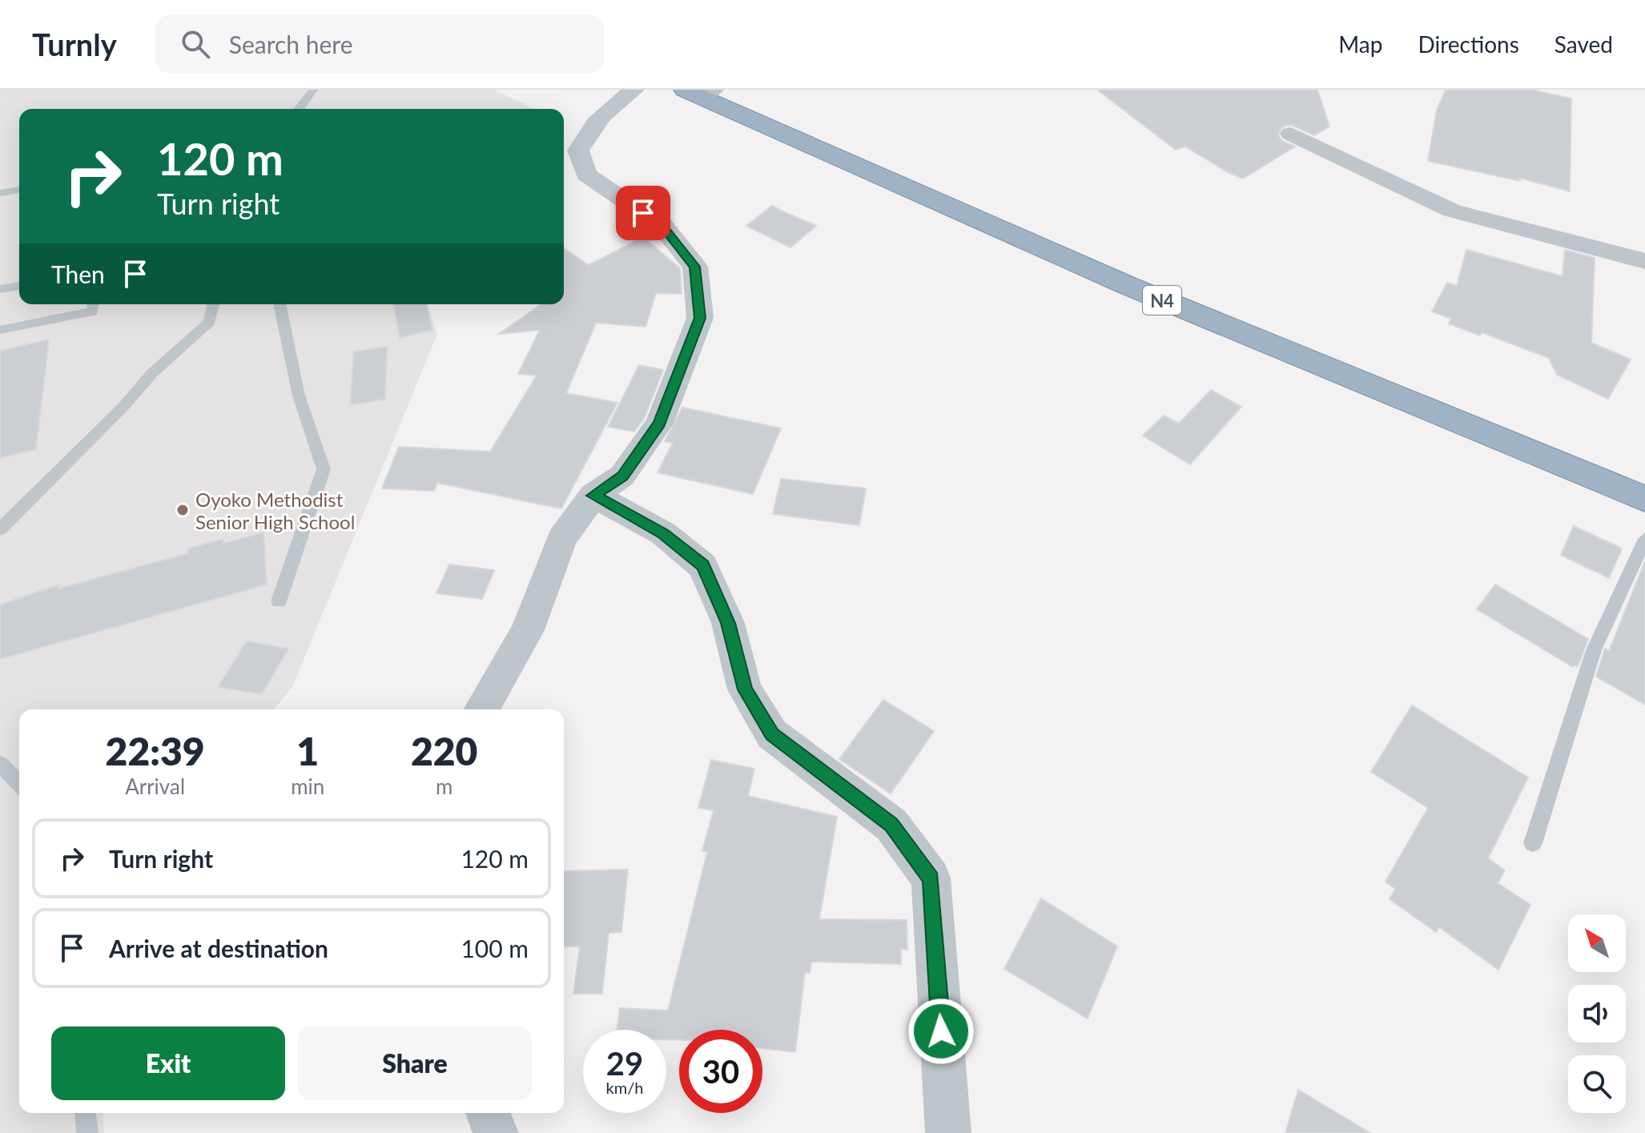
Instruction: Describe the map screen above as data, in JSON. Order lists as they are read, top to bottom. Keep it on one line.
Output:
{"streets":{"highway":["N4"]},"places":["Oyoko Methodist Senior High School"],"north":"top left","page":{"header":"Turnly","search":"Search here","nav":["Map","Directions","Saved"],"turn":["120 m","Turn right"],"then":"Then","eta":["22:39","Arrival","1","min","220","m"],"list":[{"name":"Turn right","value":"120 m"},{"name":"Arrive at destination","value":"100 m"}],"buttons":["Exit","Share"],"speed":"29 km/h","limit":"30"}}
